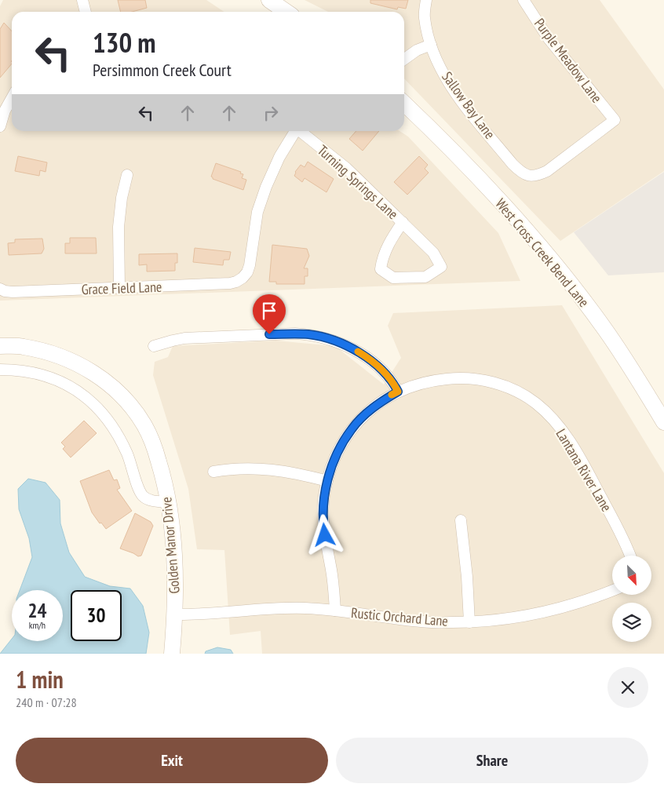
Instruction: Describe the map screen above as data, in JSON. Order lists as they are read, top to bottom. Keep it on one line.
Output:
{"streets":{"main road":["West Cross Creek Bend Lane","Golden Manor Drive"],"street":["Purple Meadow Lane","Sallow Bay Lane","Turning Springs Lane","Grace Field Lane","Lantana River Lane","Rustic Orchard Lane"]},"crossings":[["Purple Meadow Lane","Sallow Bay Lane"],["Lantana River Lane","Rustic Orchard Lane"],["Golden Manor Drive","Rustic Orchard Lane"]],"north":"bottom right","page":{"turn":["130 m","Persimmon Creek Court"],"speed":"24 km/h","limit":"30","heading":["1 min","240 m · 07:28"],"buttons":["Exit","Share"]}}
